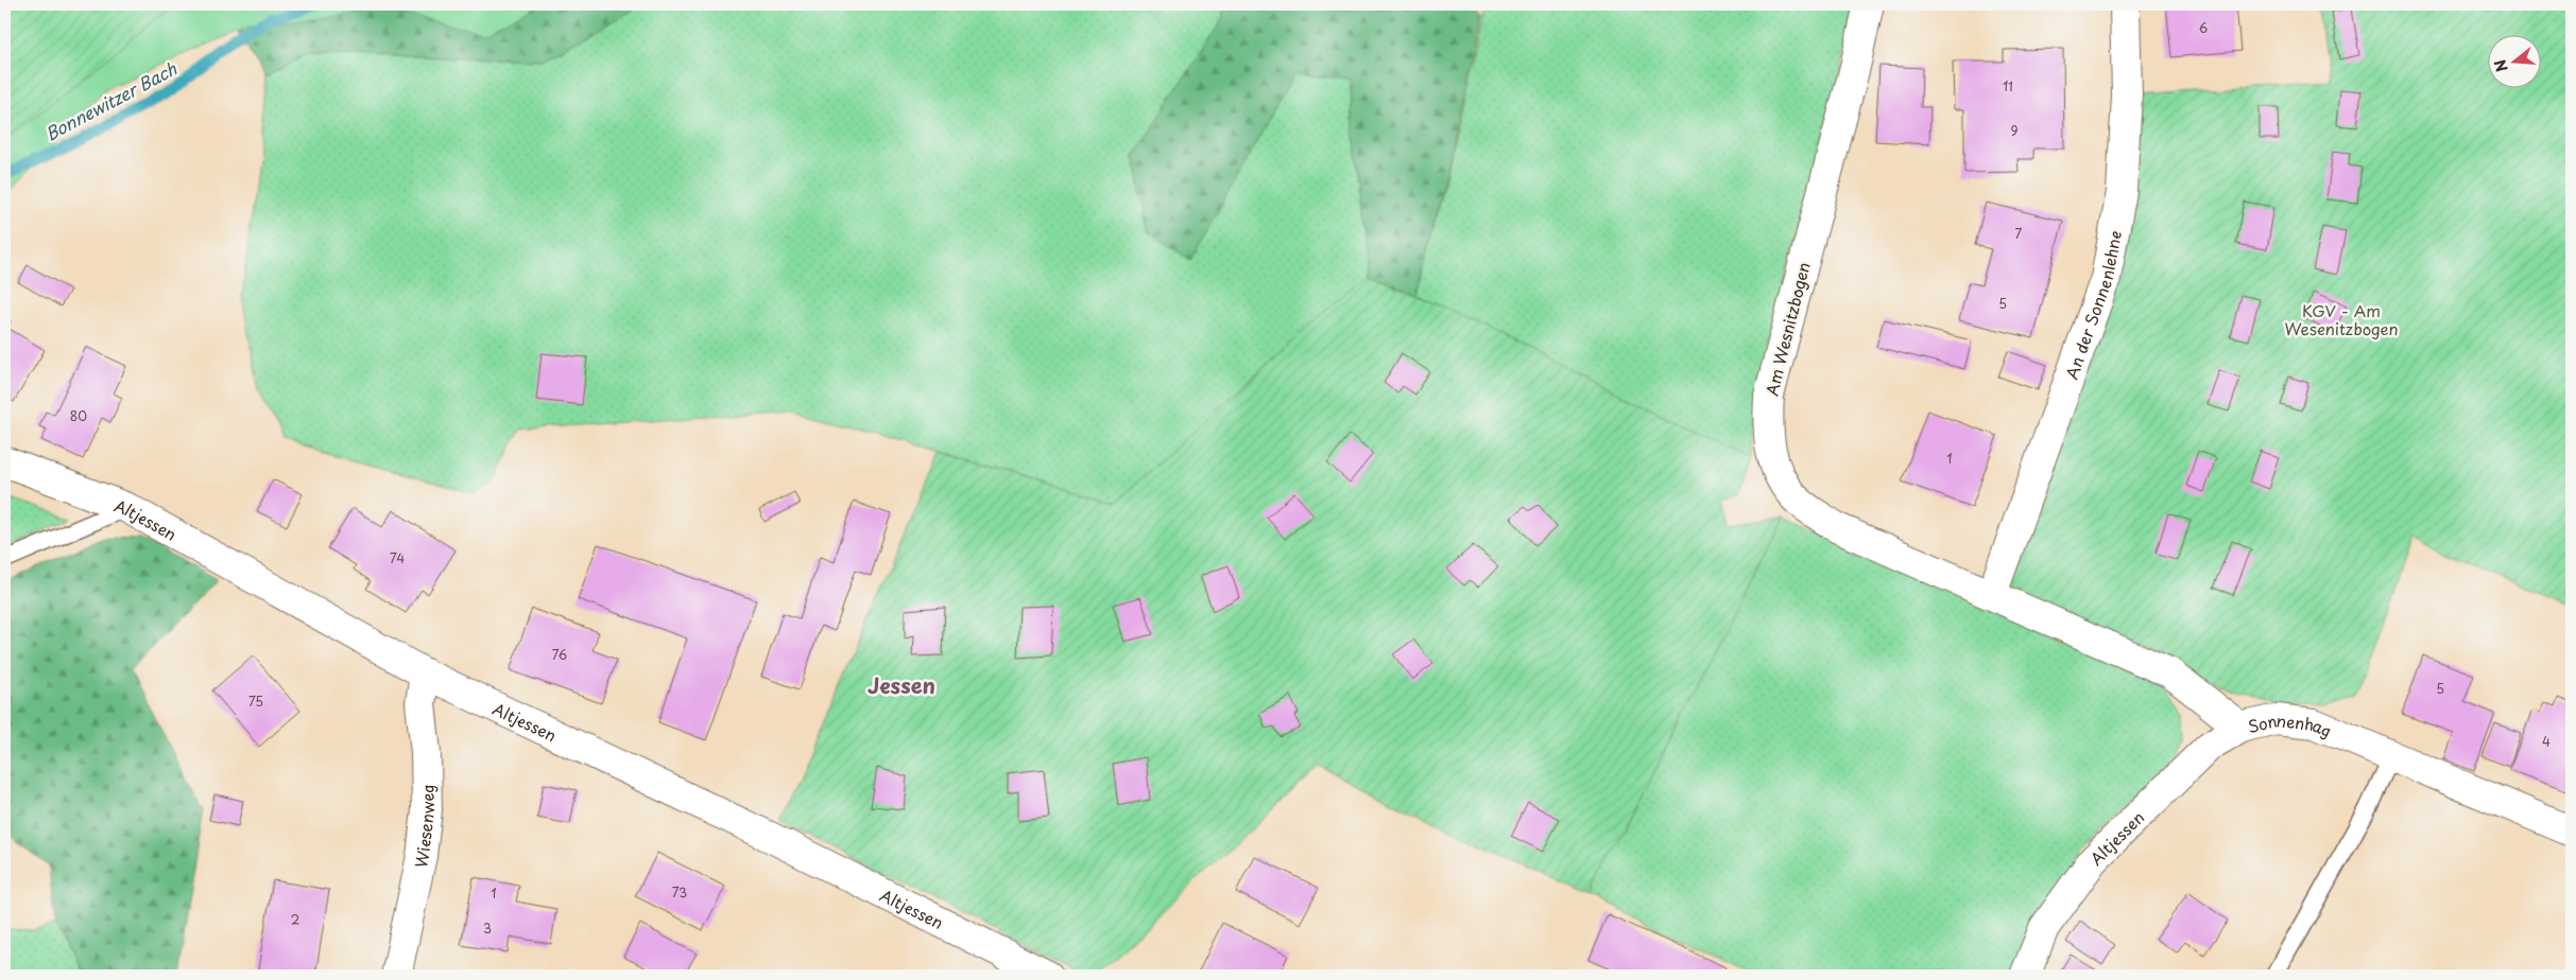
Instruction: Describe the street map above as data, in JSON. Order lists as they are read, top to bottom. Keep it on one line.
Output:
{"streets":{"street":["An der Sonnenlehne","Am Wesnitzbogen","Altjessen","Sonnenhag","Wiesenweg"]},"crossings":[["An der Sonnenlehne","Am Wesnitzbogen"],["An der Sonnenlehne","Sonnenhag"],["Am Wesnitzbogen","Sonnenhag"],["Altjessen","Sonnenhag"],["Altjessen","Wiesenweg"]],"districts":["Jessen"],"water":["Bonnewitzer Bach"],"parks":["KGV - Am Wesenitzbogen"],"house_numbers":["6","11","9","7","5","80","1","74","76","5","75","4","73","1","2","3"],"north":"left"}
